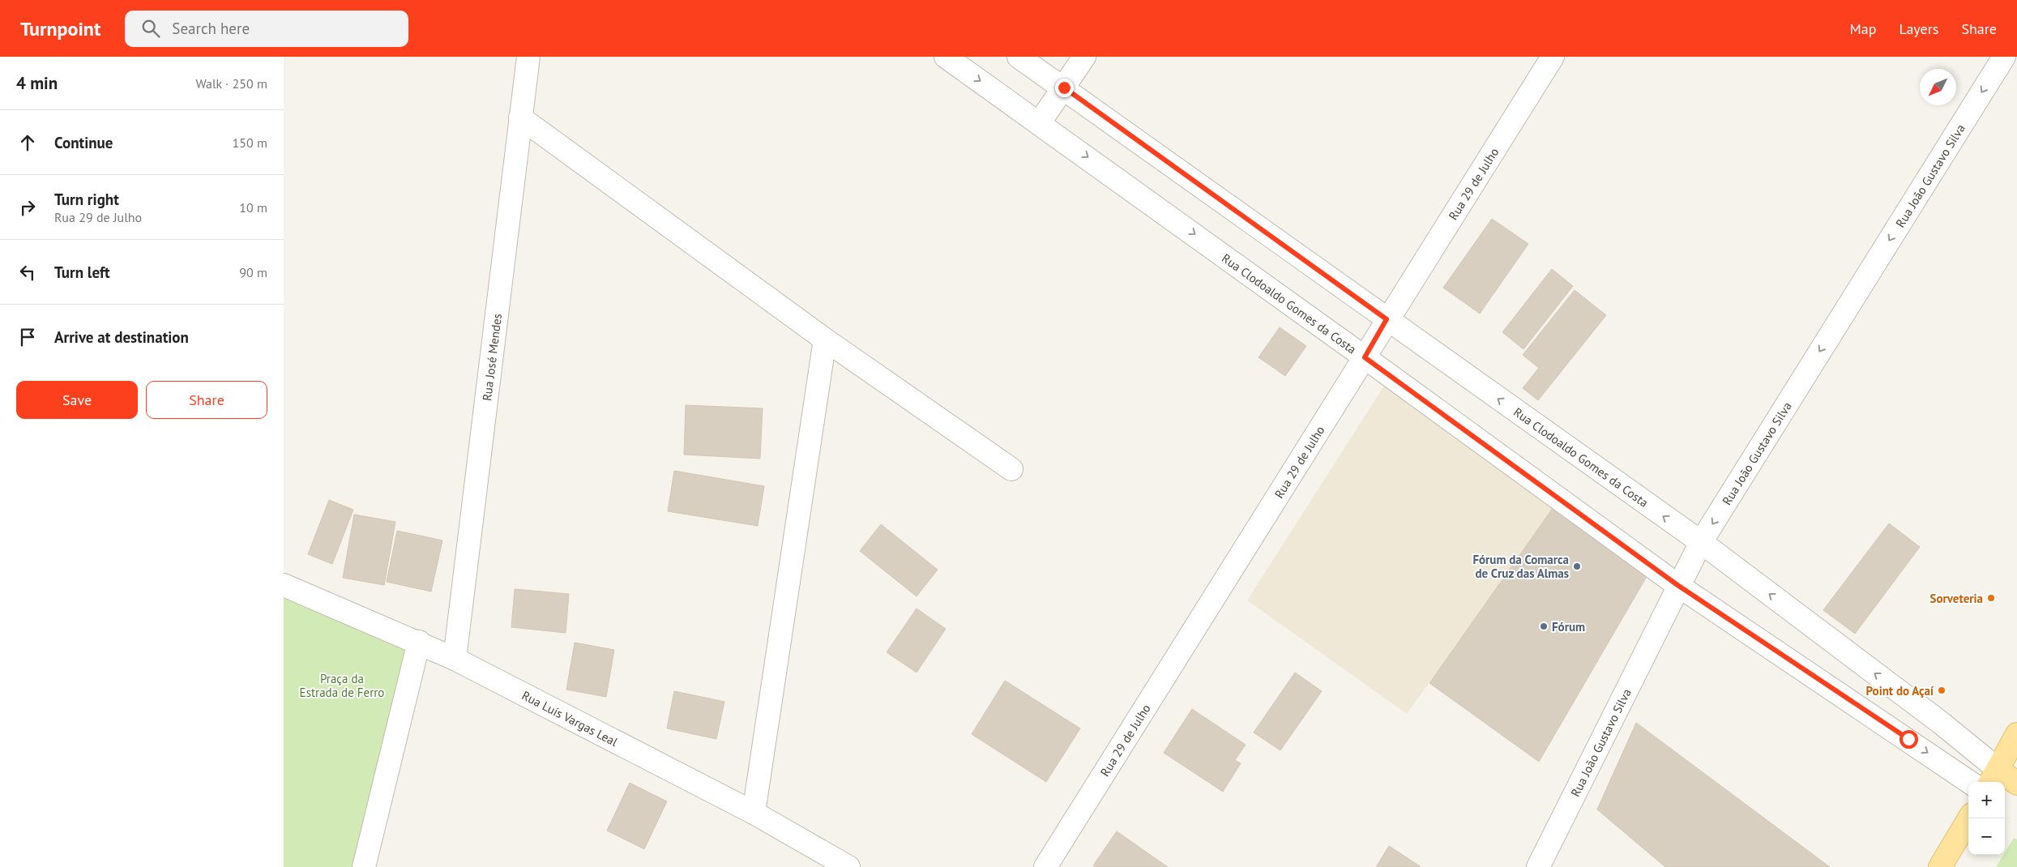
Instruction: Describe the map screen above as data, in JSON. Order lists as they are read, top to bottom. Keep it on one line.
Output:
{"streets":{"street":["Rua João Gustavo Silva","Rua 29 de Julho","Rua Clodoaldo Gomes da Costa","Rua José Mendes","Rua Luís Vargas Leal"]},"crossings":[["Rua João Gustavo Silva","Rua Clodoaldo Gomes da Costa"],["Rua 29 de Julho","Rua Clodoaldo Gomes da Costa"],["Rua José Mendes","Rua Luís Vargas Leal"]],"one_way":["Rua João Gustavo Silva"],"parks":["Praça da Estrada de Ferro"],"places":["Fórum da Comarca de Cruz das Almas","Sorveteria","Fórum","Point do Açaí"],"north":"bottom left","page":{"header":"Turnpoint","search":"Search here","nav":["Map","Layers","Share"],"heading":["4 min","Walk · 250 m"],"list":[["Continue","150 m"],["Turn right","Rua 29 de Julho","10 m"],["Turn left","90 m"],"Arrive at destination"],"buttons":["Save","Share"],"map_buttons":["+","−"]}}
